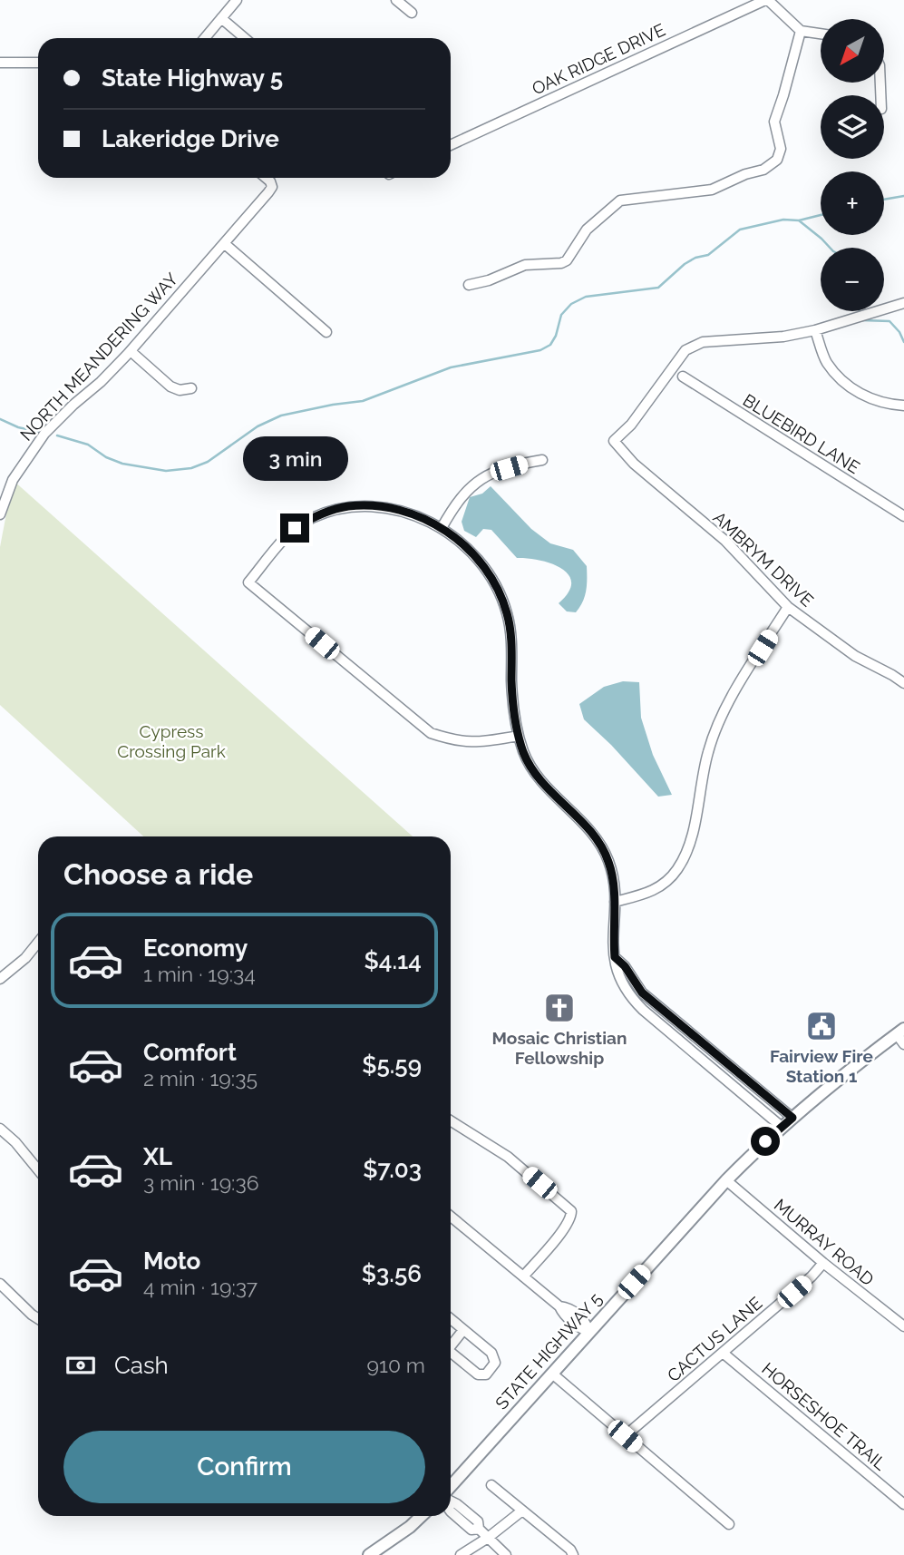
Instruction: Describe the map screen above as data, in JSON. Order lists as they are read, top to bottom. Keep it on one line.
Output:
{"streets":{"main road":["STATE HIGHWAY 5"],"street":["OAK RIDGE DRIVE","NORTH MEANDERING WAY","BLUEBIRD LANE","AMBRYM DRIVE","MURRAY ROAD","CACTUS LANE","HORSESHOE TRAIL"]},"crossings":[["MURRAY ROAD","CACTUS LANE"],["MURRAY ROAD","STATE HIGHWAY 5"],["CACTUS LANE","HORSESHOE TRAIL"]],"parks":["Cypress Crossing Park"],"places":{"church":["Mosaic Christian Fellowship"],"public building":["Fairview Fire Station 1"]},"north":"bottom left","page":{"map_buttons":["+","−"],"banner":["State Highway 5","Lakeridge Drive"],"bubble":"3 min","heading":"Choose a ride","list":[{"name":"Economy","note":"1 min · 19:34","value":"$4.14"},{"name":"Comfort","note":"2 min · 19:35","value":"$5.59"},{"name":"XL","note":"3 min · 19:36","value":"$7.03"},{"name":"Moto","note":"4 min · 19:37","value":"$3.56"}],"pay":["Cash","910 m"],"buttons":"Confirm"}}
